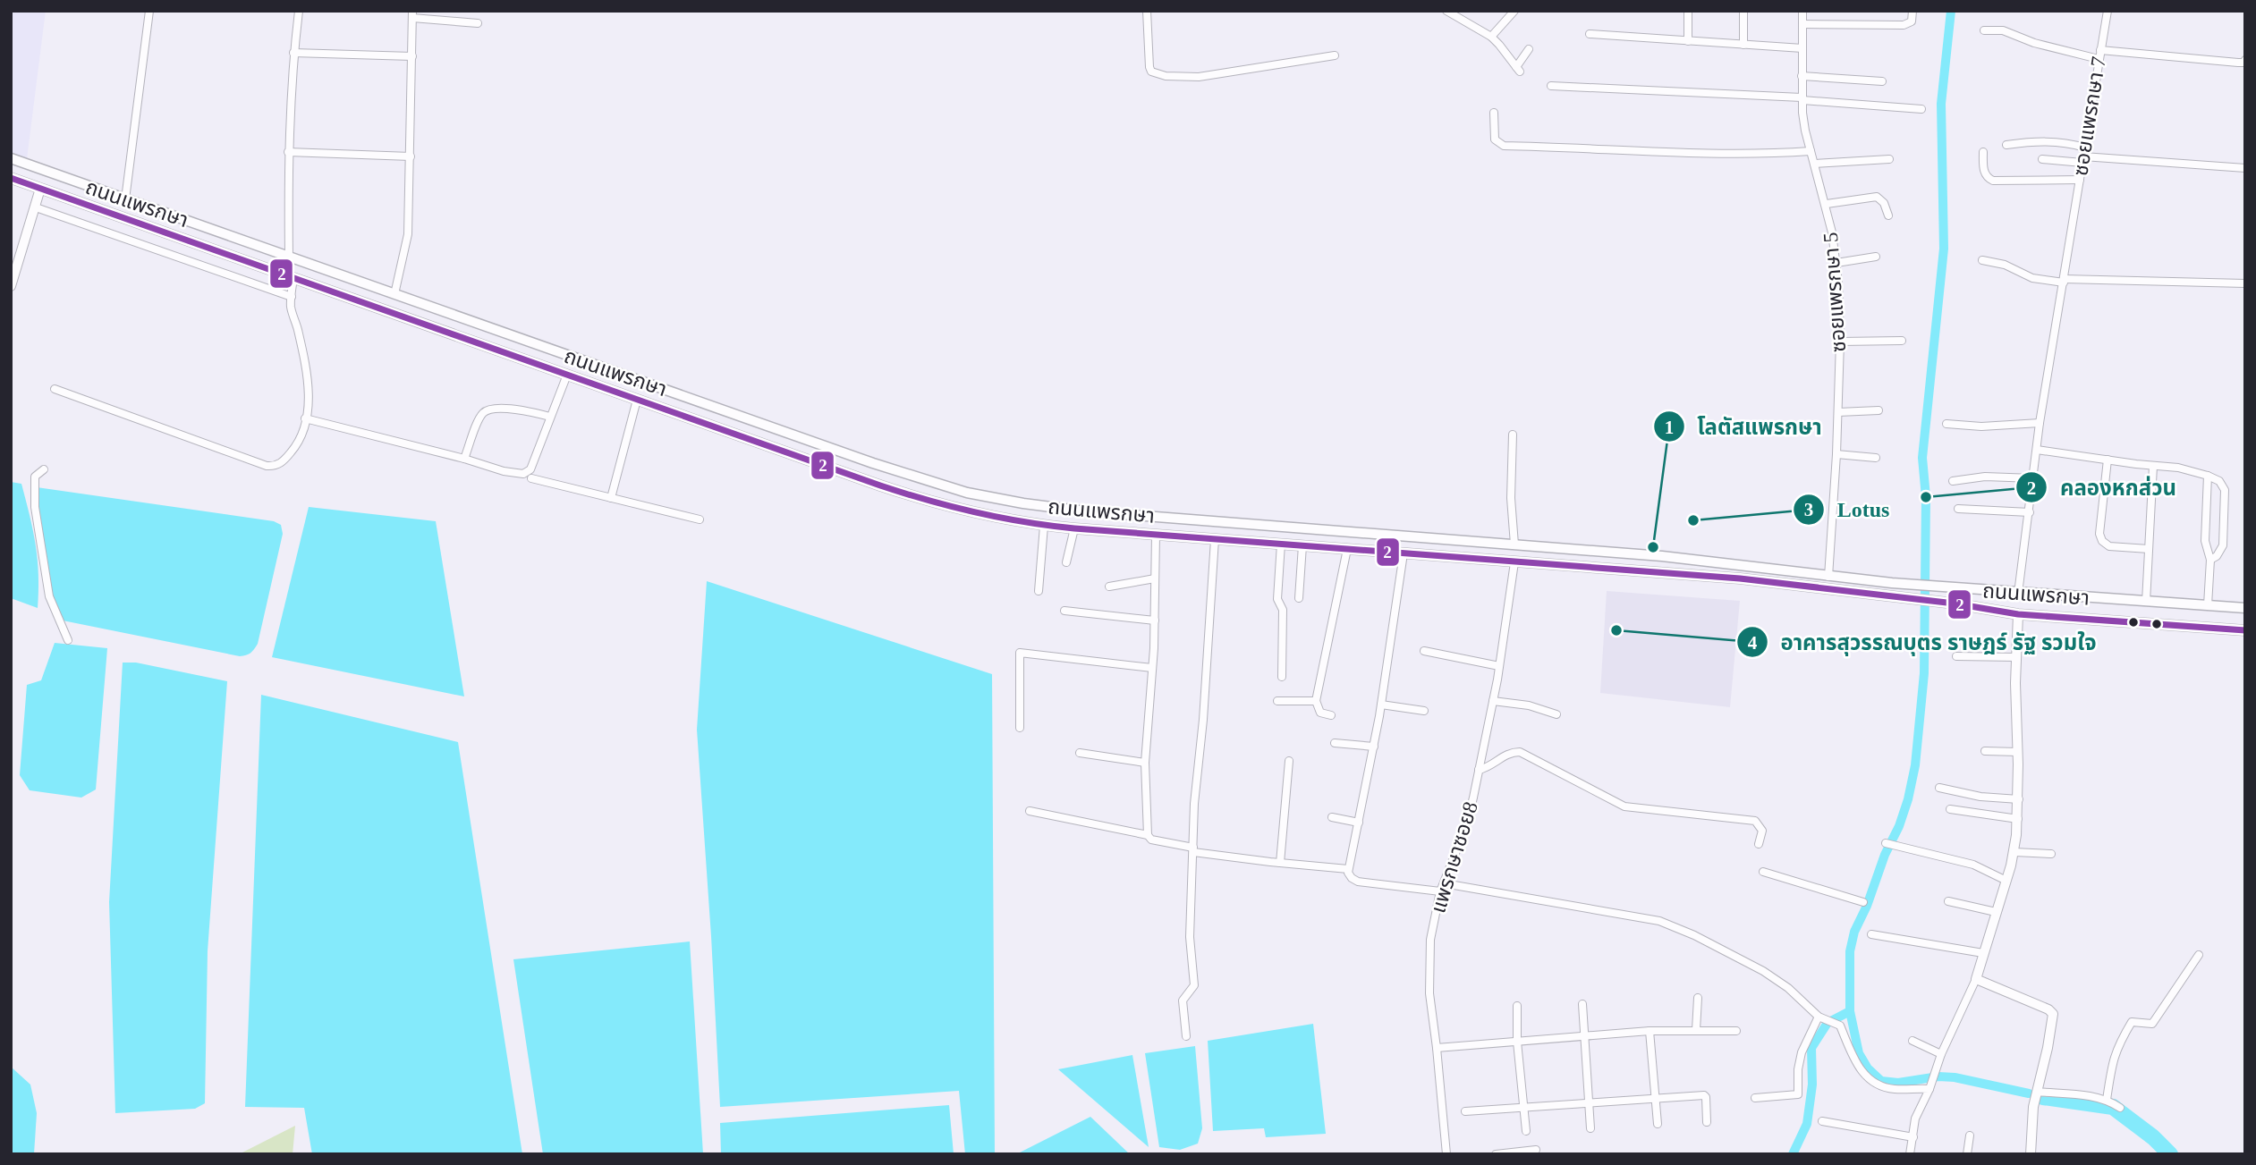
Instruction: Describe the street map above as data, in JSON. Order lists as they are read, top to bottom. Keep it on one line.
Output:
{"streets":{"main road":["ถนนแพรกษา"],"street":["ซอยแพรกษา 7","ซอยแพรกษา 5","แพรกษาซอย8"]},"crossings":[["ซอยแพรกษา 7","ถนนแพรกษา"],["ถนนแพรกษา","ซอยแพรกษา 5"],["ถนนแพรกษา","แพรกษาซอย8"]],"places":["คลองหกส่วน","Lotus","โลตัสแพรกษา","อาคารสุวรรณบุตร ราษฎร์ รัฐ รวมใจ"],"lines":["transit line 2"]}
